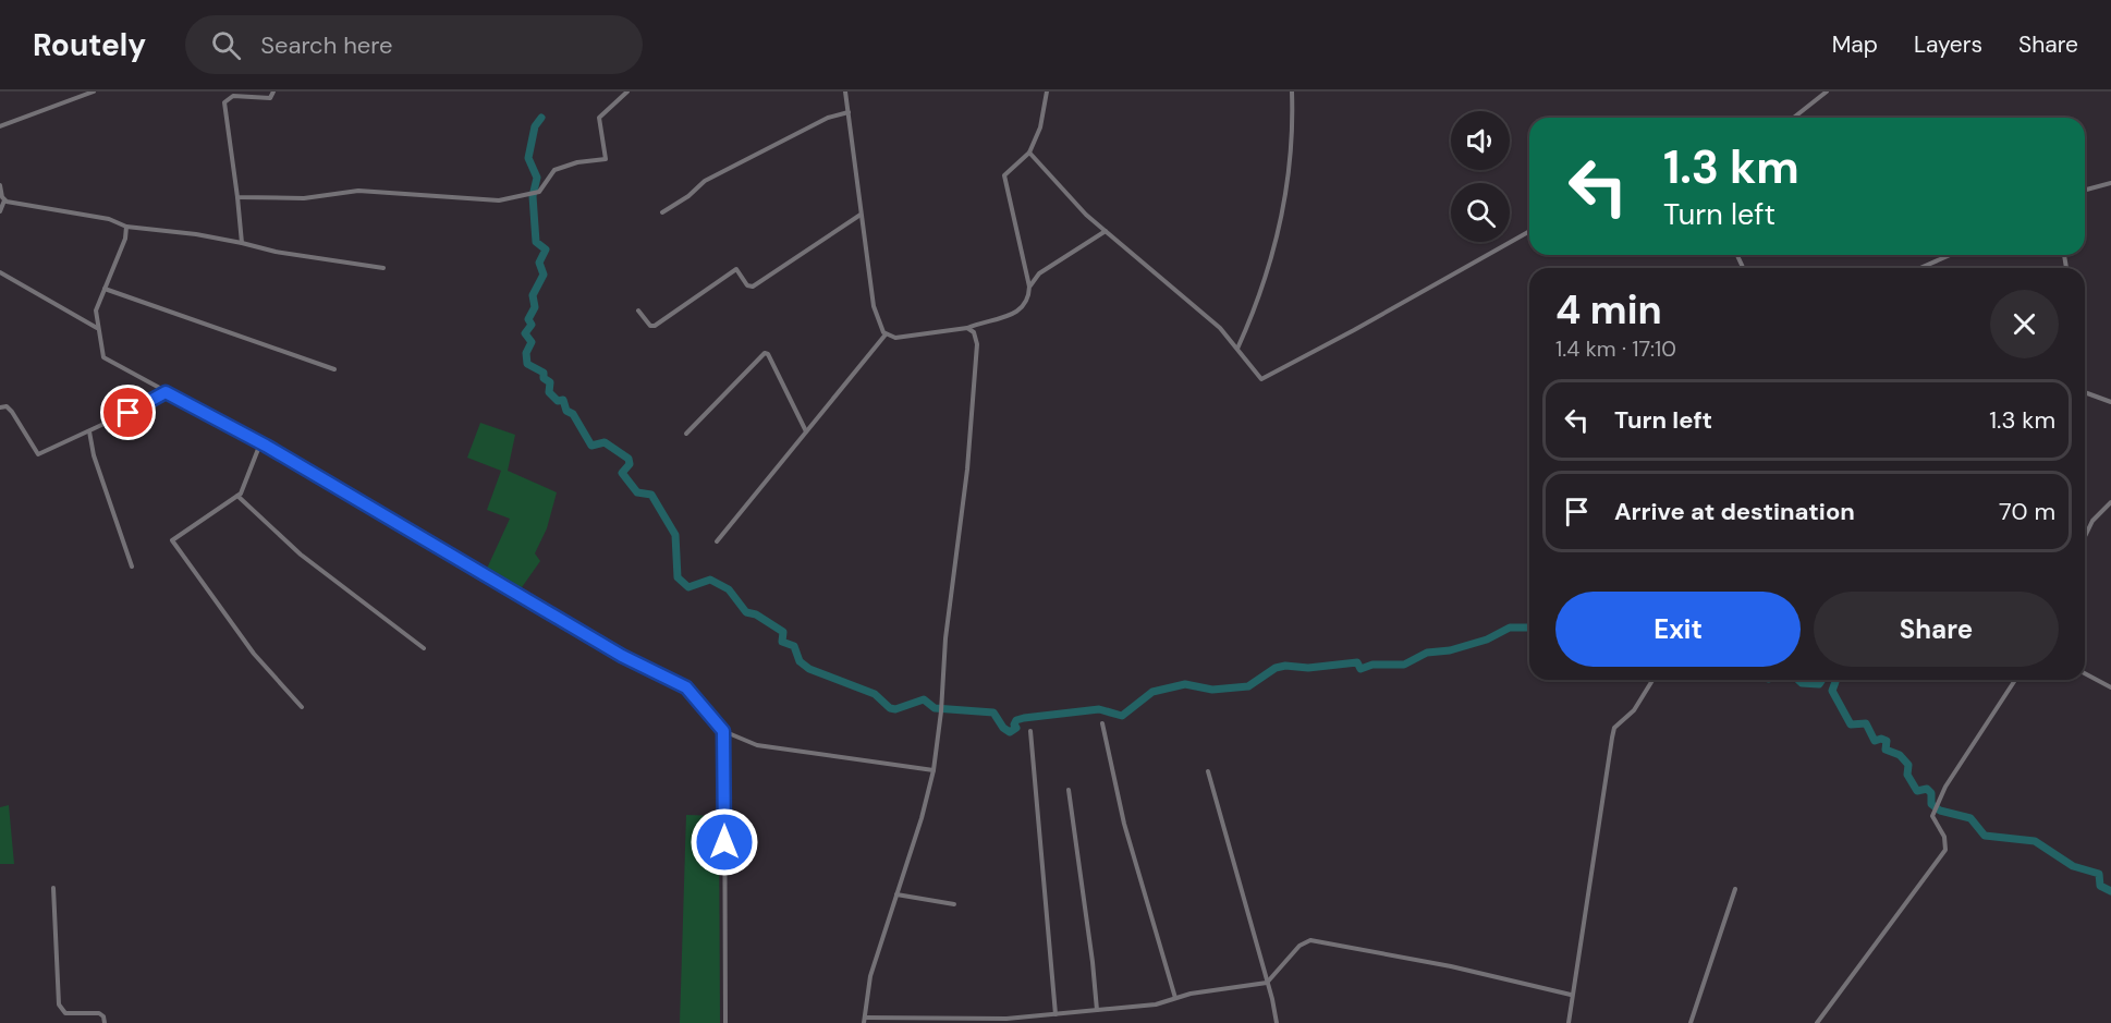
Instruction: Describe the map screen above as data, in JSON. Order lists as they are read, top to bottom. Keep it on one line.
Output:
{"page":{"header":"Routely","search":"Search here","nav":["Map","Layers","Share"],"turn":["1.3 km","Turn left"],"heading":["4 min","1.4 km · 17:10"],"list":[{"name":"Turn left","value":"1.3 km"},{"name":"Arrive at destination","value":"70 m"}],"buttons":["Exit","Share"]}}
